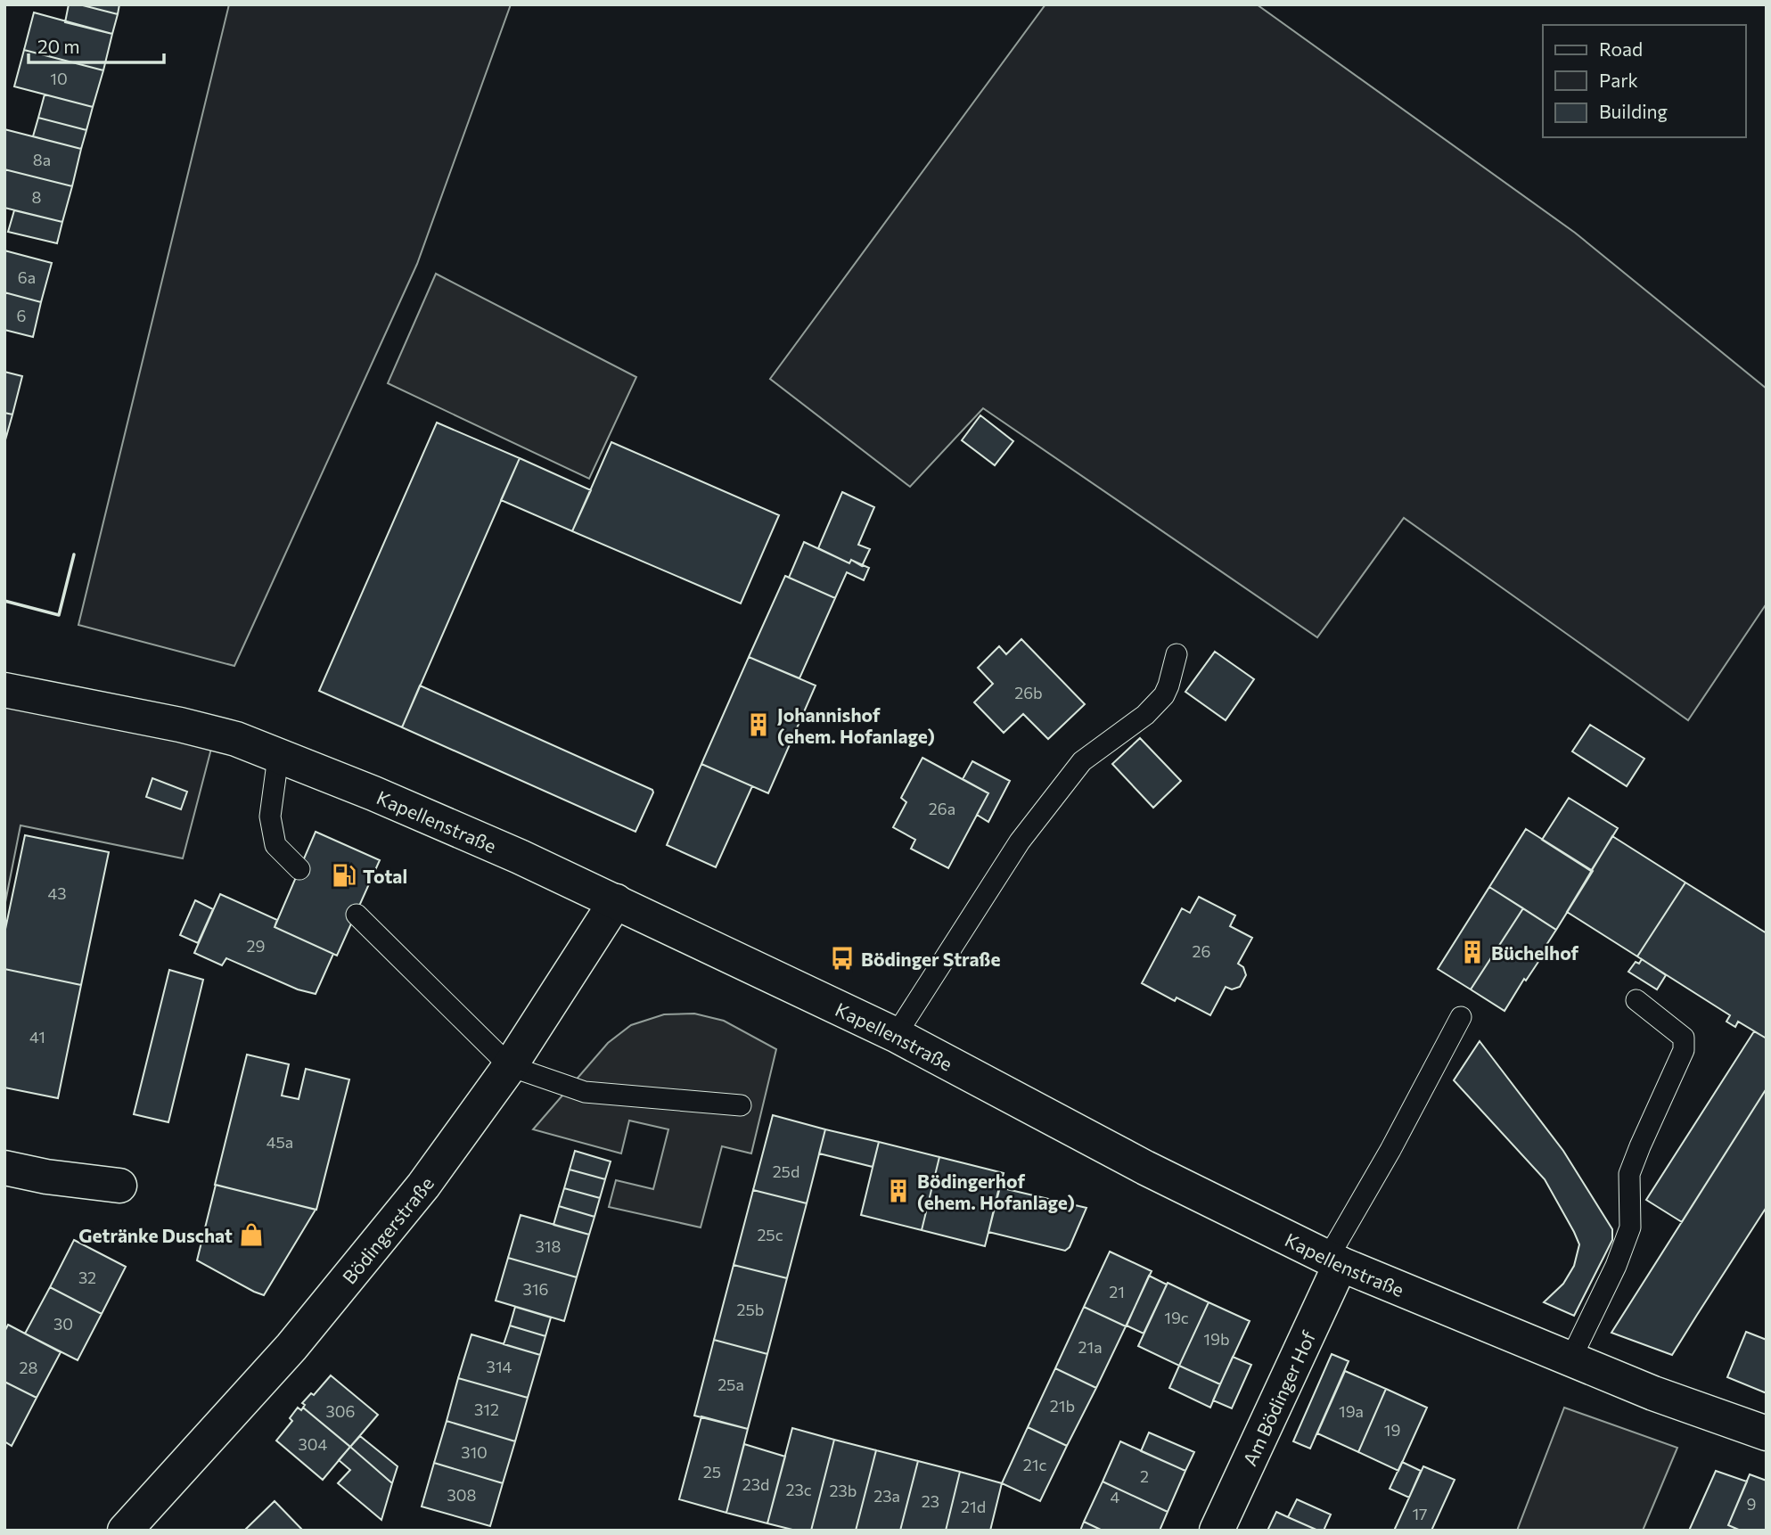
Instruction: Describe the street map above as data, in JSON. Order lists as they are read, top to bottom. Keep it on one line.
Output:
{"streets":{"main road":["Kapellenstraße","Bödingerstraße","Am Bödinger Hof"]},"crossings":[["Kapellenstraße","Bödingerstraße"],["Kapellenstraße","Am Bödinger Hof"]],"places":{"building":["Johannishof (ehem. Hofanlage)","Büchelhof","Bödingerhof (ehem. Hofanlage)"],"fuel station":["Total"],"bus stop":["Bödinger Straße"],"shop":["Getränke Duschat"]},"house_numbers":["10","8a","8","6a","6","26b","26a","43","29","26","41","45a","25d","25c","318","32","316","21","25b","19c","30","19b","21a","314","28","25a","21b","312","306","19a","19","304","310","21c","25","2","23d","23c","23b","308","23a","4","23","9","21d","17"],"legend":["Road","Park","Building"],"scale_bar":"20 m"}
